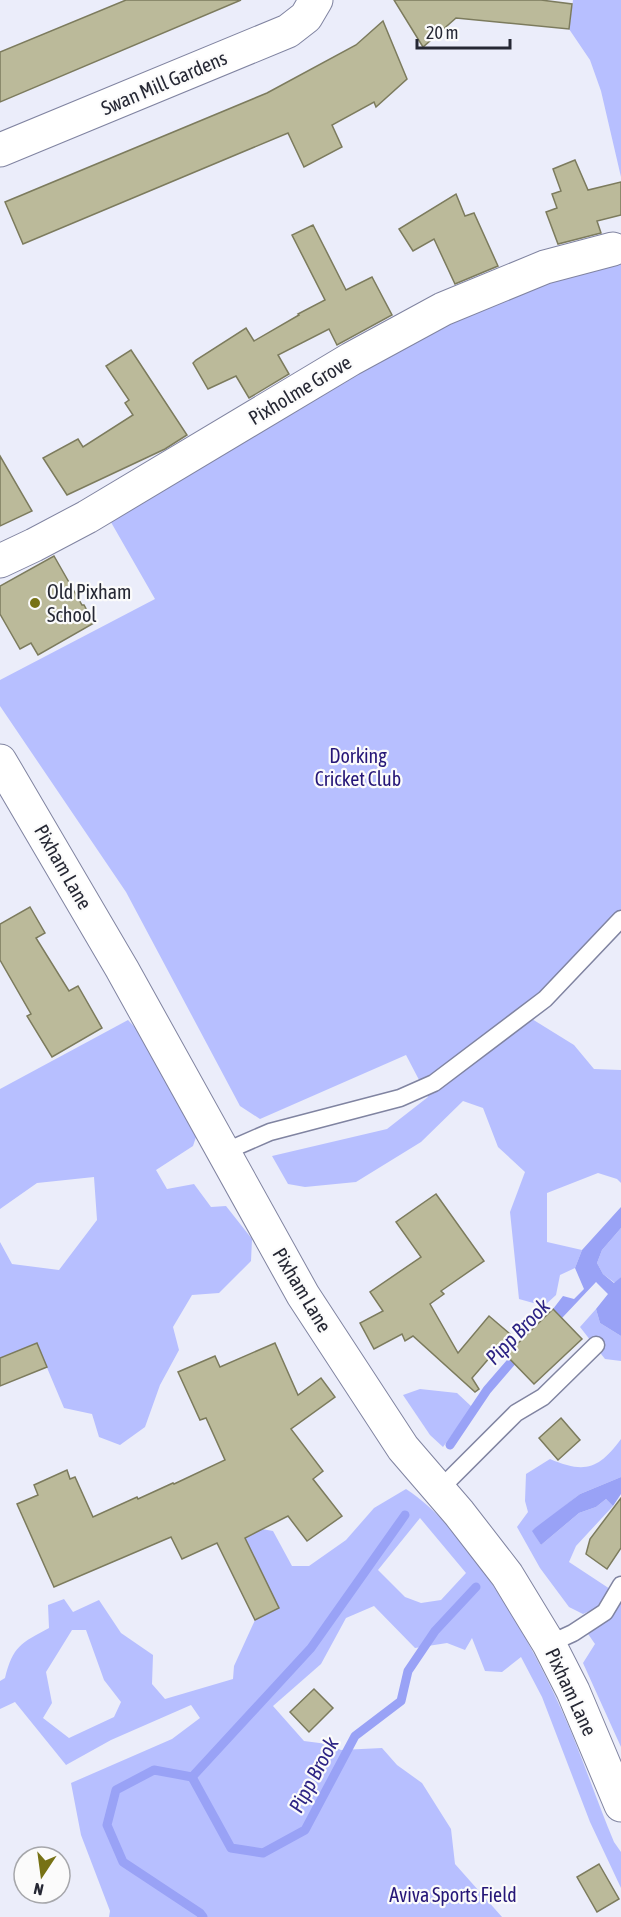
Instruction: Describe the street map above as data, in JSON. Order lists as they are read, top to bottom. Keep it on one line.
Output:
{"streets":{"main road":["Swan Mill Gardens","Pixholme Grove","Pixham Lane"]},"water":["Pipp Brook"],"parks":["Dorking Cricket Club","Aviva Sports Field"],"places":["Old Pixham School"],"scale_bar":"20 m","north":"bottom"}
